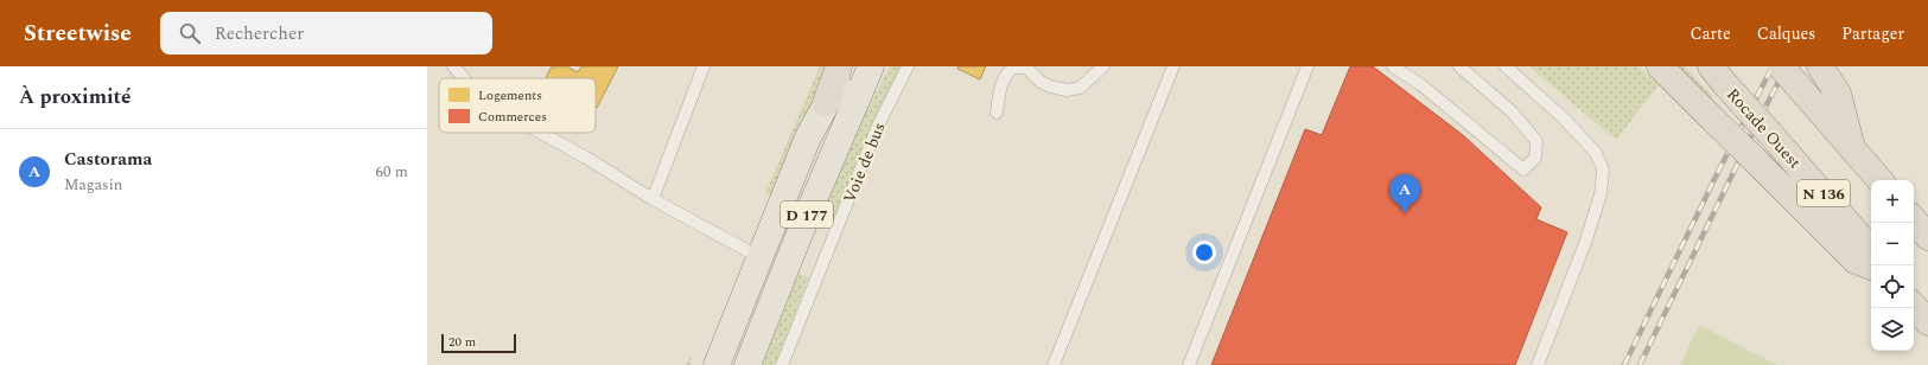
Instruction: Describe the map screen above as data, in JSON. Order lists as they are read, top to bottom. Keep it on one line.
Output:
{"streets":{"highway":["Rocade Ouest","N 136"],"main road":["D 177"],"lane":["Voie de bus"]},"legend":["Logements","Commerces"],"scale_bar":"20 m","page":{"header":"Streetwise","search":"Rechercher","nav":["Carte","Calques","Partager"],"heading":"À proximité","list":[{"mark":"A","name":"Castorama","note":"Magasin","value":"60 m"}],"pins":"A","map_buttons":["+","−"],"scale":"20 m"}}
